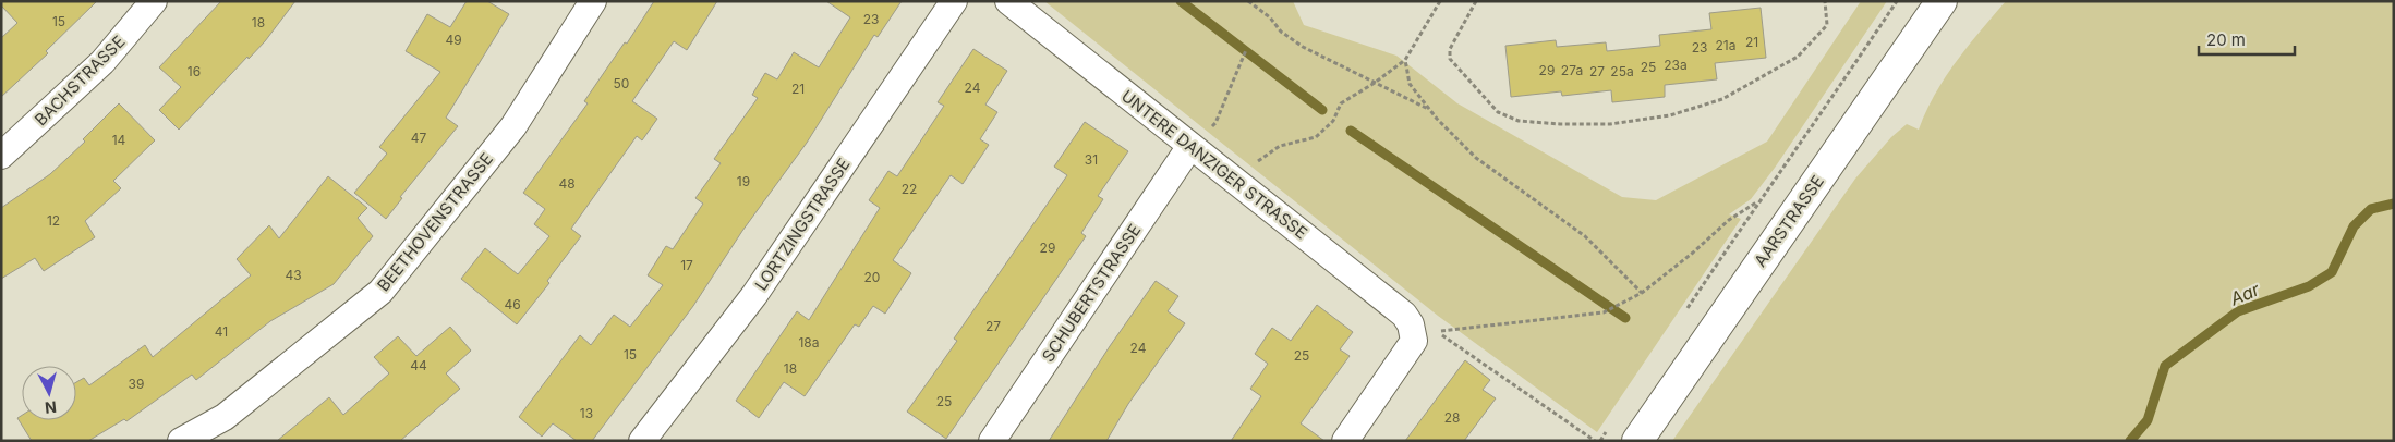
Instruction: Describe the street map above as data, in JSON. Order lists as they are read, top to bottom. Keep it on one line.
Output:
{"streets":{"main road":["AARSTRASSE"],"street":["BACHSTRASSE","UNTERE DANZIGER STRASSE","BEETHOVENSTRASSE","LORTZINGSTRASSE","SCHUBERTSTRASSE"]},"crossings":[["UNTERE DANZIGER STRASSE","SCHUBERTSTRASSE"]],"water":["Aar"],"house_numbers":["23","15","18","49","21","21a","23","23a","25","29","27a","16","27","25a","50","24","21","47","14","31","19","48","22","12","29","17","43","20","46","27","41","18a","24","15","25","44","18","39","25","13","28"],"scale_bar":"20 m","north":"bottom"}
